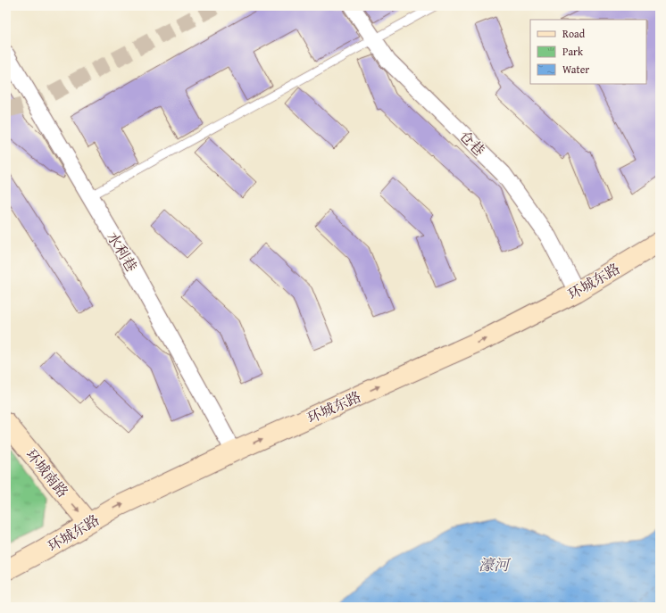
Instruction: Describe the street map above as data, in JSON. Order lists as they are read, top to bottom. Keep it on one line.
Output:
{"streets":{"street":["仓巷","水利巷","环城东路","环城南路"]},"crossings":[["仓巷","环城东路"],["水利巷","环城东路"],["环城东路","环城南路"]],"one_way":["环城东路","环城南路"],"water":["濠河"],"legend":["Road","Park","Water"]}
